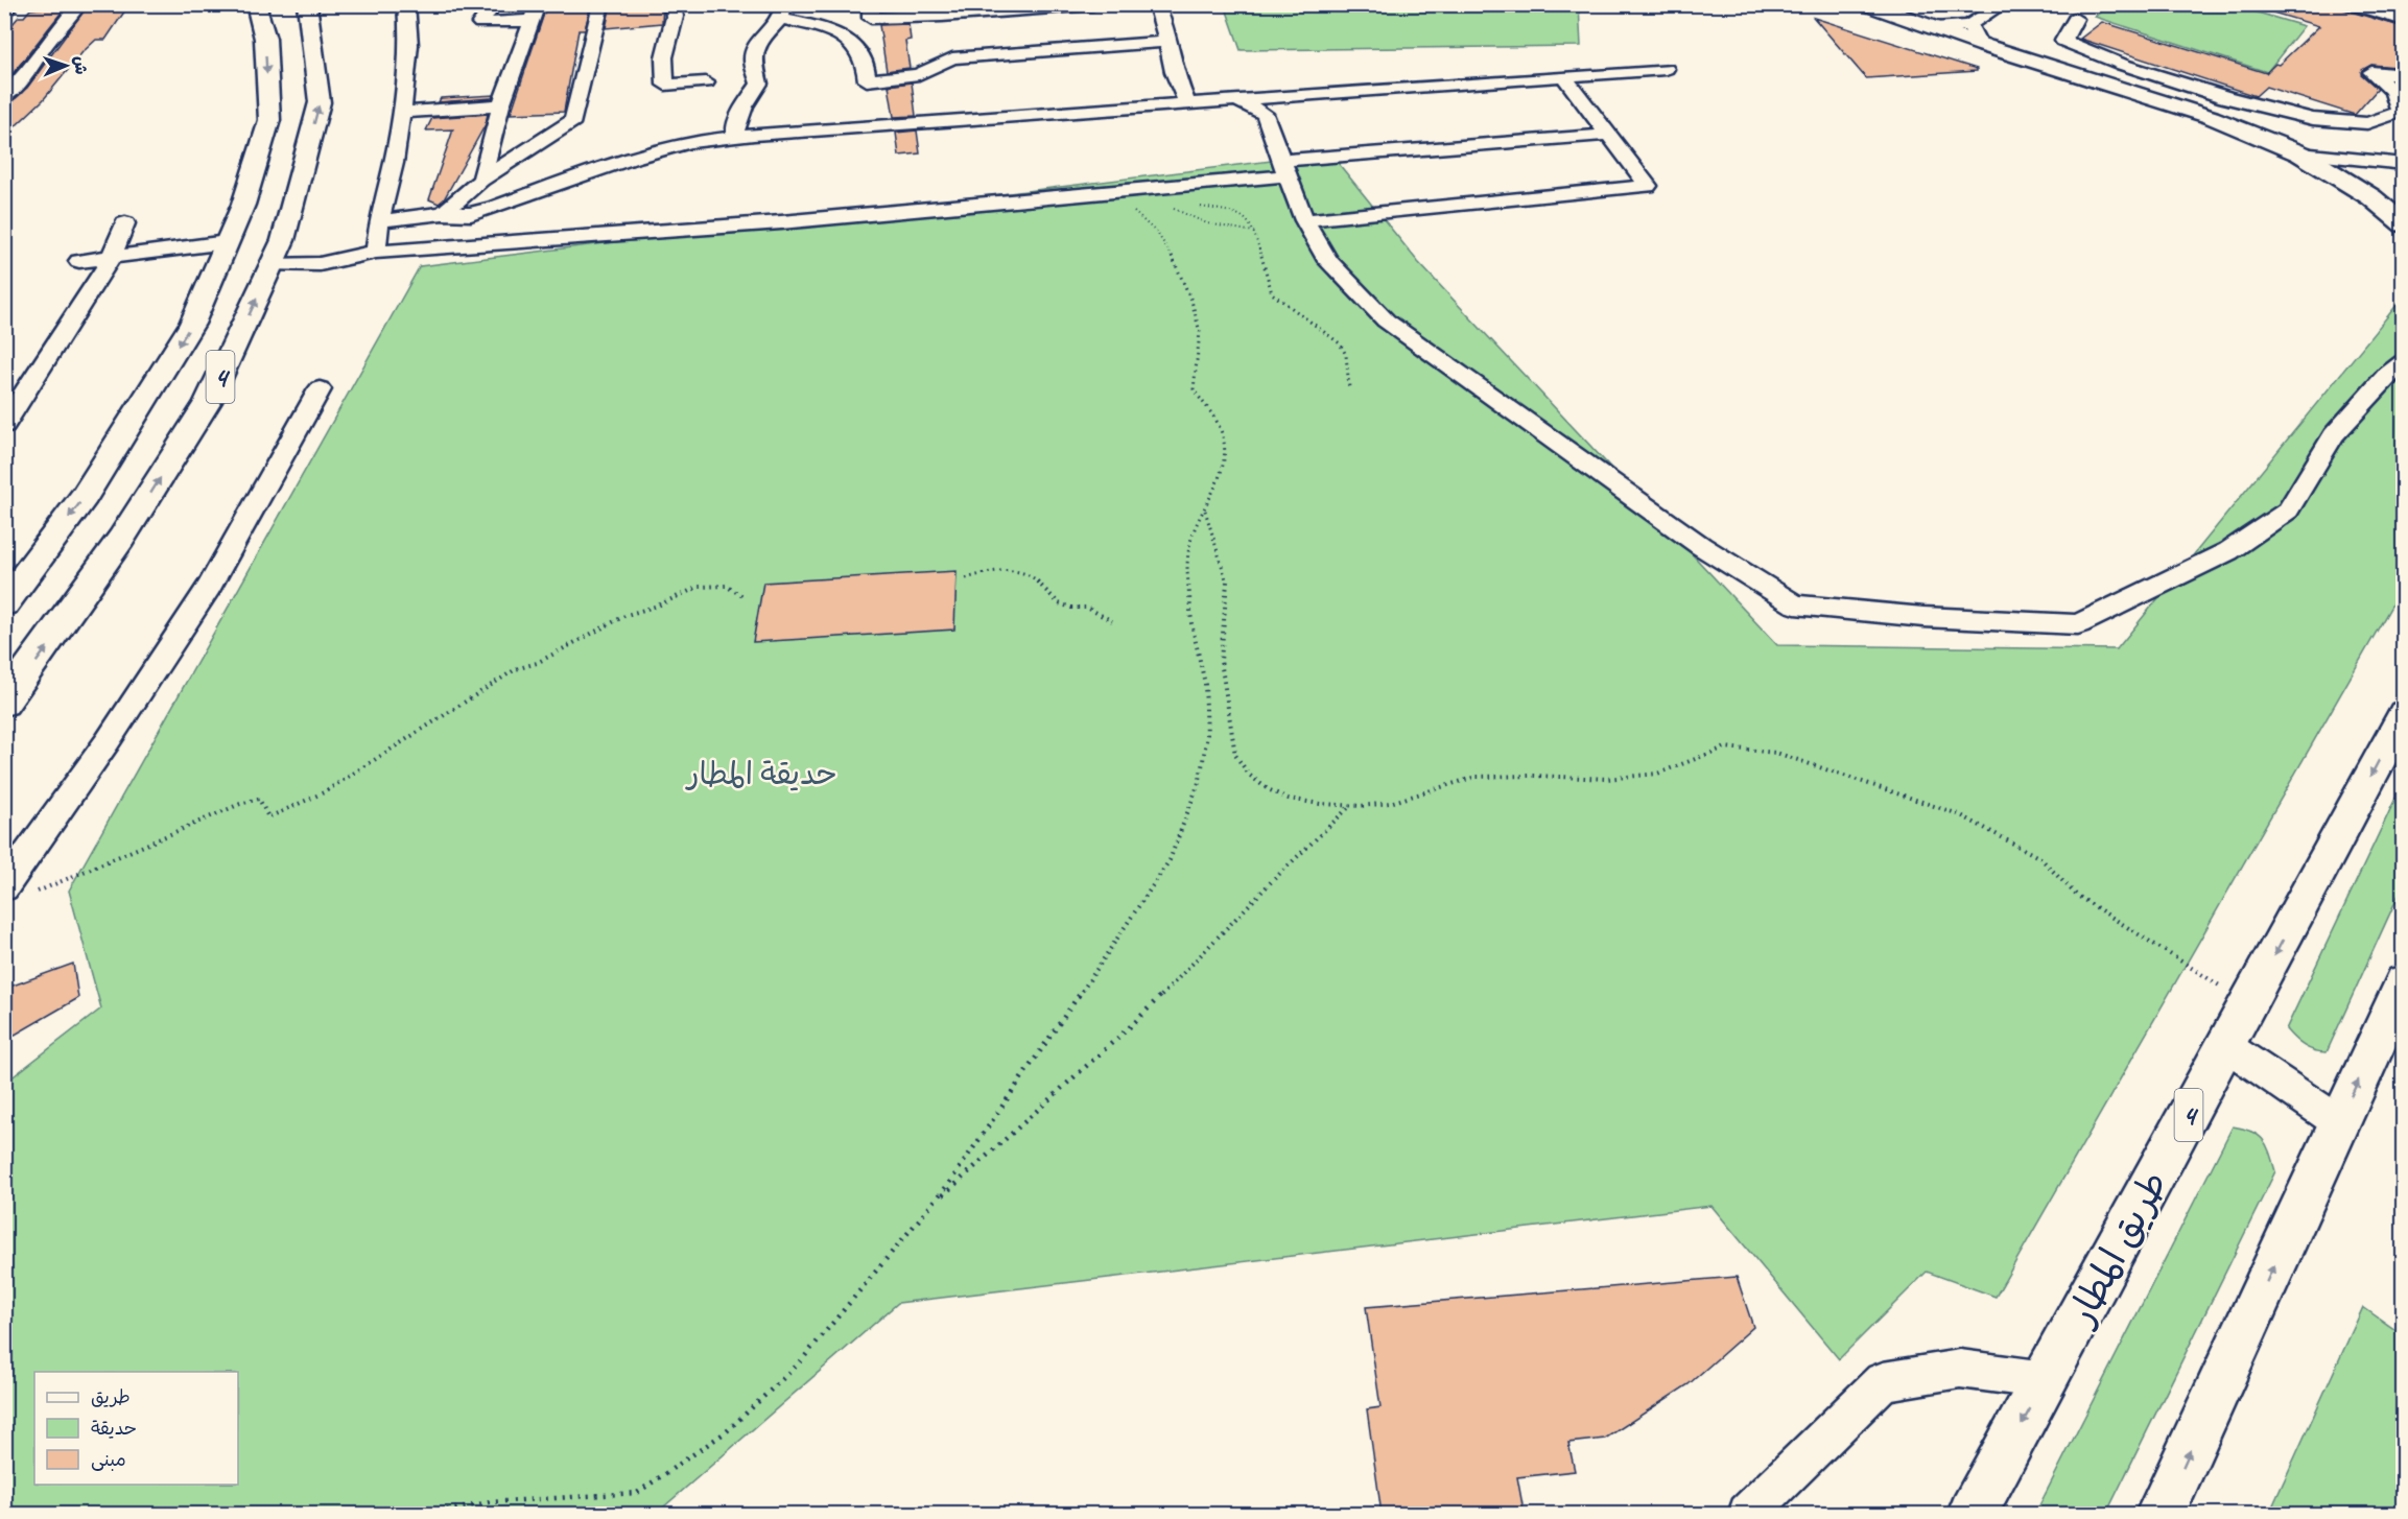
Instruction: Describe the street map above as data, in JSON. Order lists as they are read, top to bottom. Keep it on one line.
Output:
{"streets":{"main road":["4","طريق المطار"]},"parks":["حديقة المطار"],"legend":["طريق","حديقة","مبنى"],"north":"right"}
